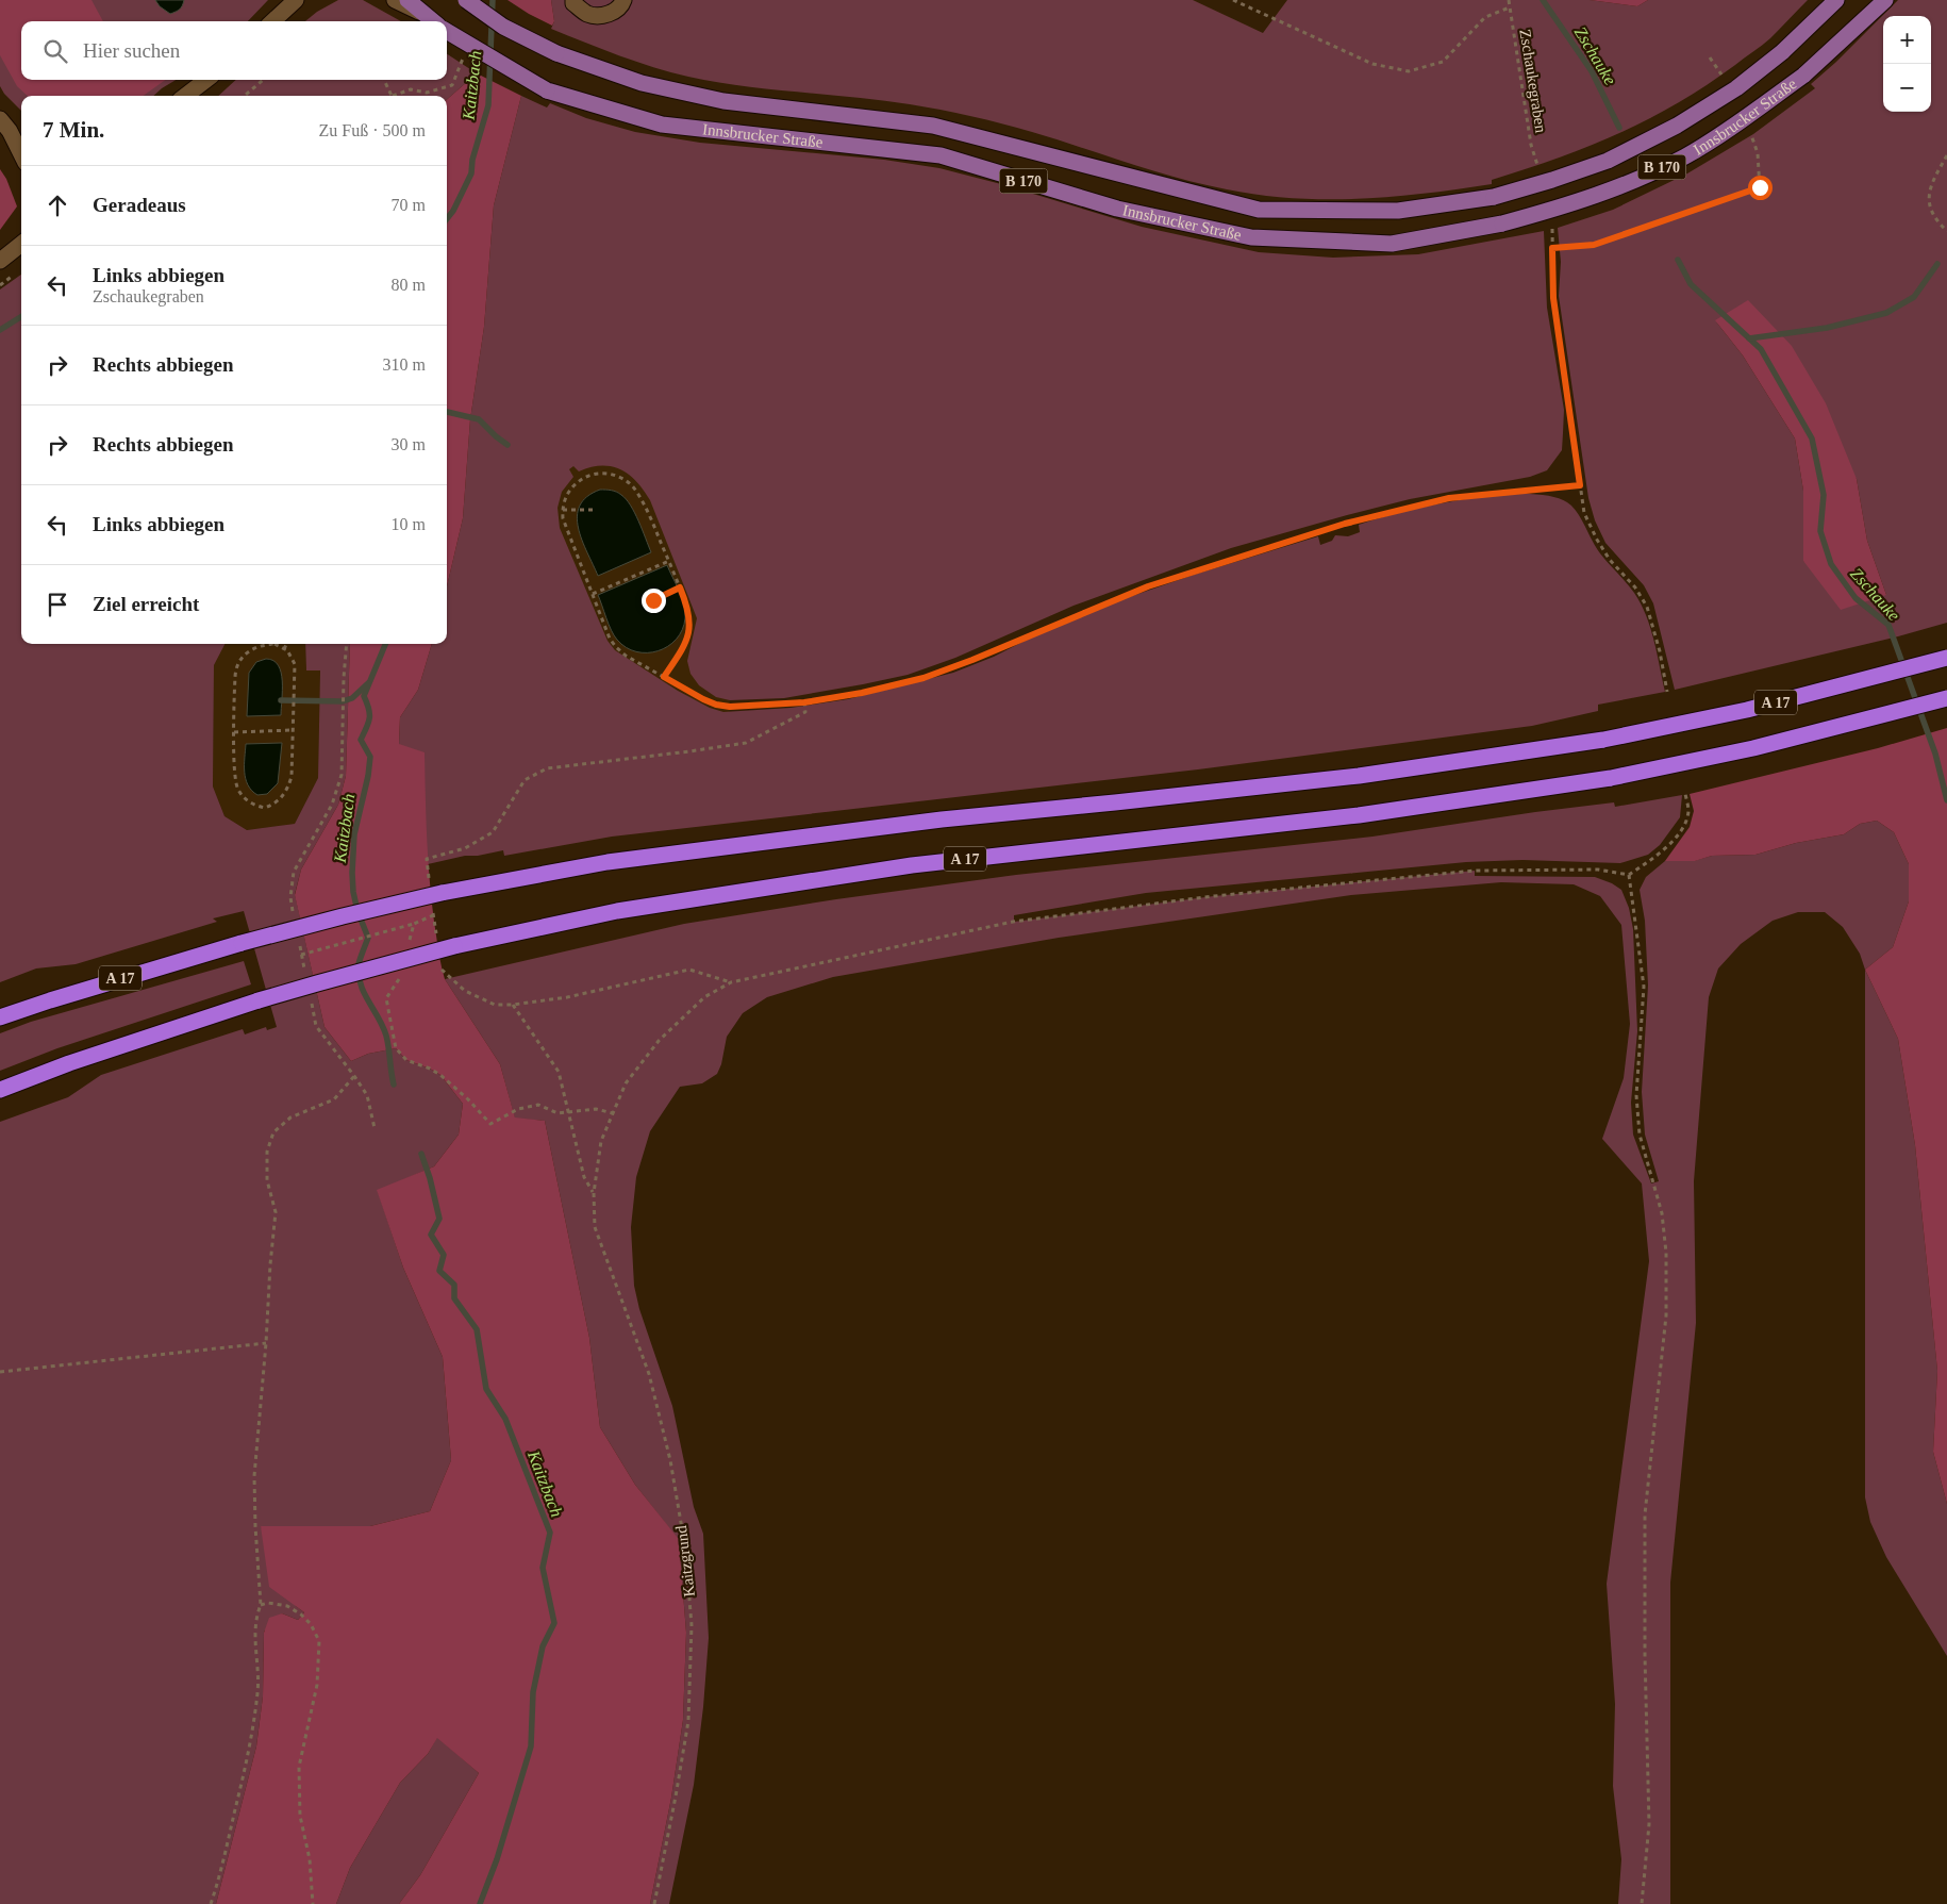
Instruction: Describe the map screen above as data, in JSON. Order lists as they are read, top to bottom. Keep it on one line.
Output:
{"streets":{"highway":["A 17"],"main road":["Innsbrucker Straße","B 170"],"path":["Zschaukegraben","Kaitzgrund"]},"water":["Zschauke","Kaitzbach"],"page":{"map_buttons":["+","−"],"search":"Hier suchen","heading":["7 Min.","Zu Fuß · 500 m"],"list":[["Geradeaus","70 m"],["Links abbiegen","Zschaukegraben","80 m"],["Rechts abbiegen","310 m"],["Rechts abbiegen","30 m"],["Links abbiegen","10 m"],"Ziel erreicht"]}}
